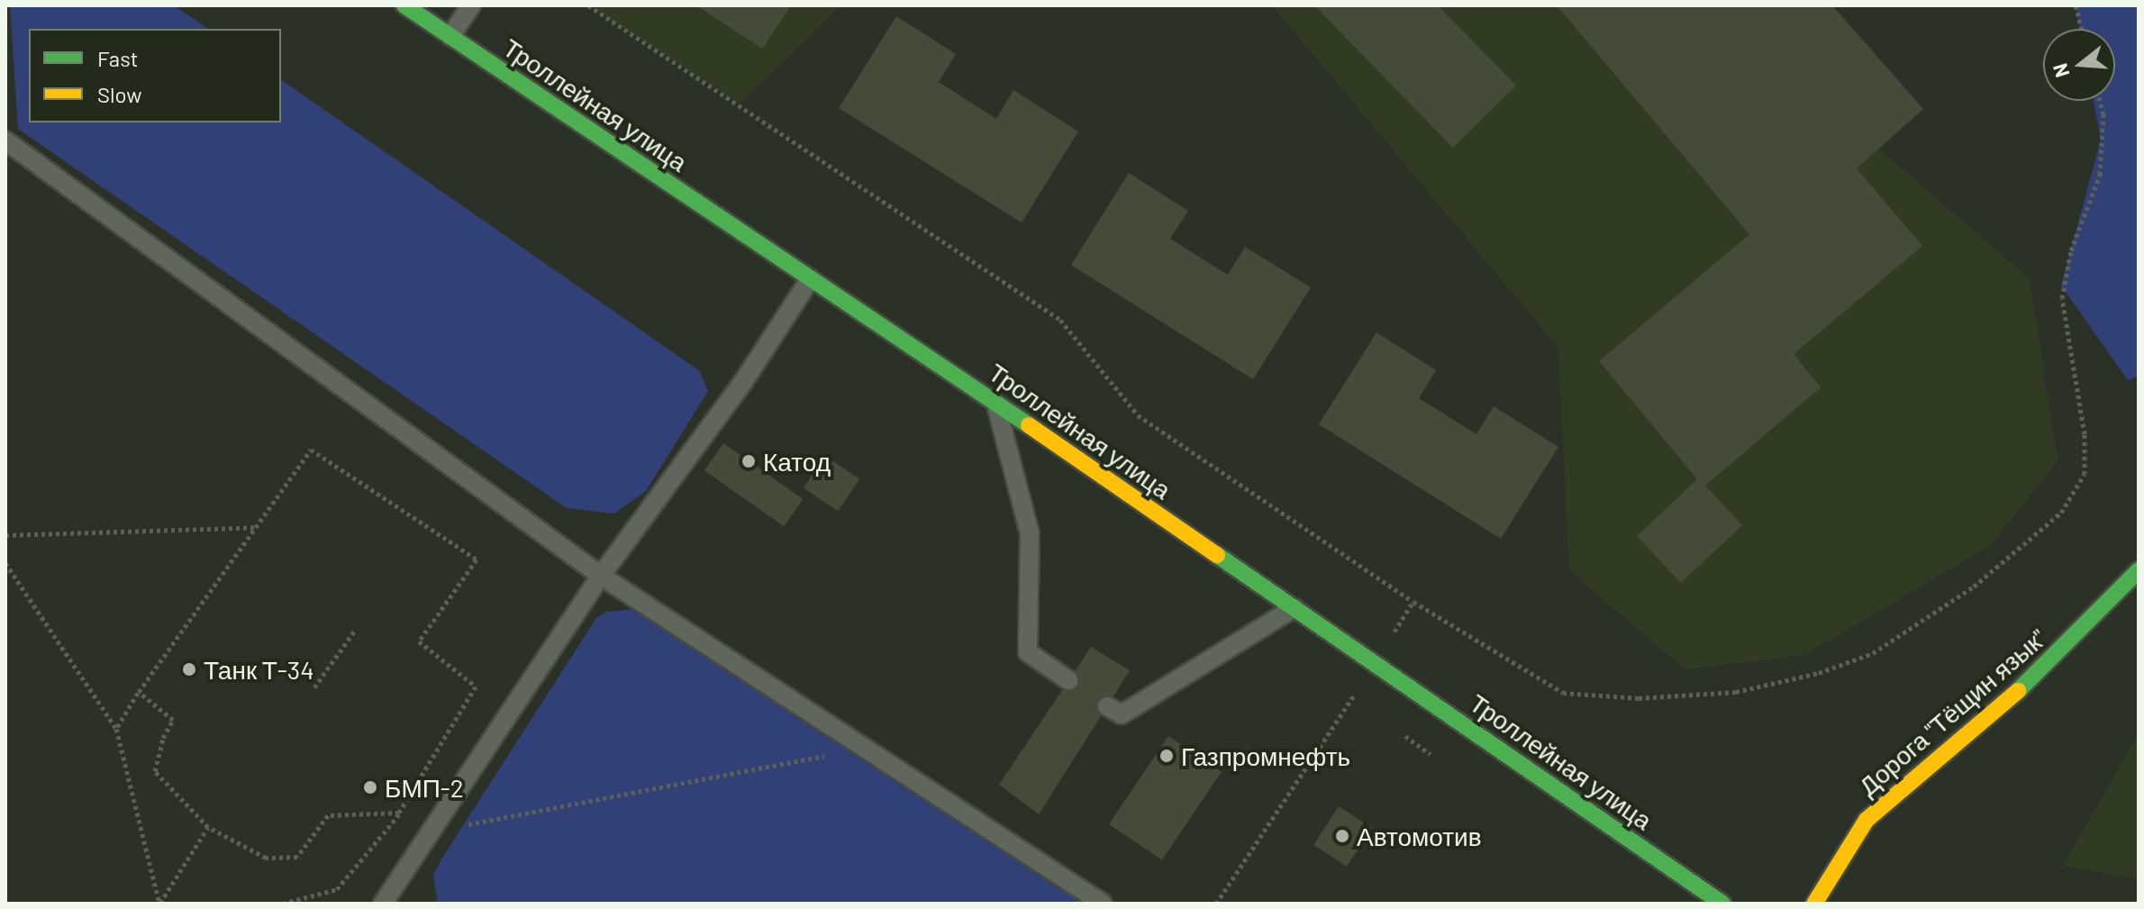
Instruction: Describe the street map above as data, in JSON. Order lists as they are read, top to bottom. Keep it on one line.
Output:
{"streets":{"main road":["Троллейная улица","Дорога \"Тёщин язык\""]},"places":["Катод","Танк Т-34","Газпромнефть","БМП-2","Автомотив"],"legend":["Fast","Slow"],"north":"left"}
